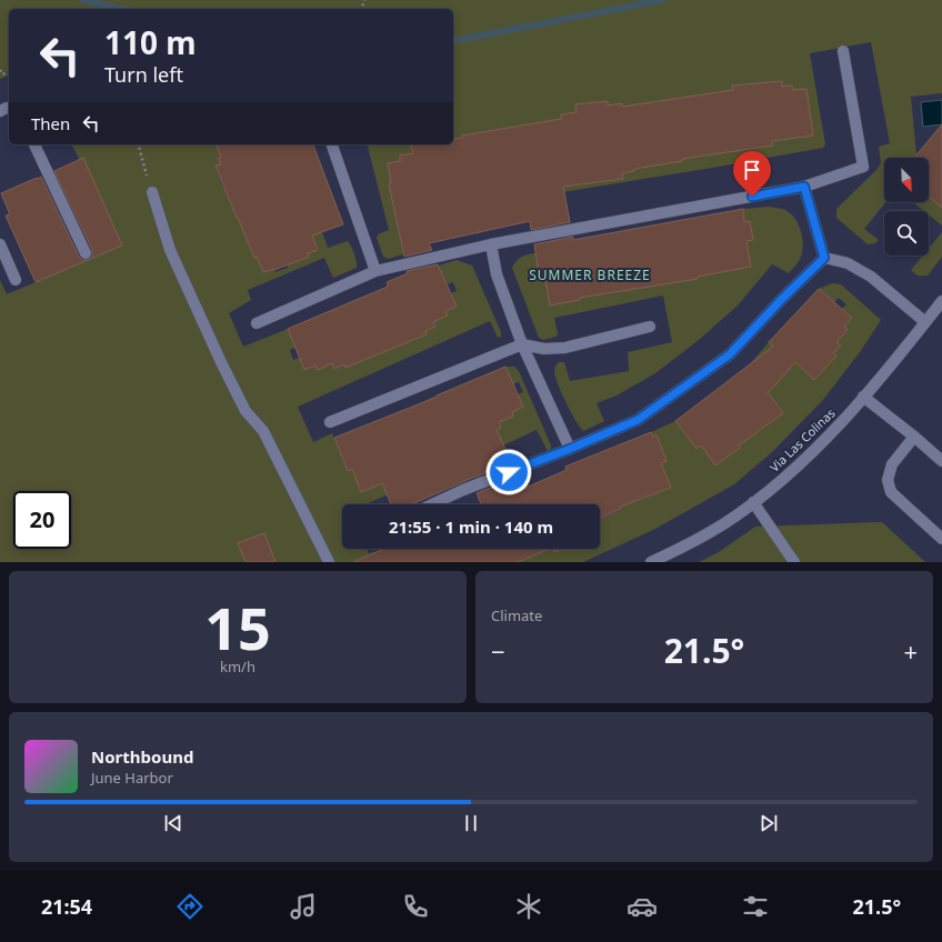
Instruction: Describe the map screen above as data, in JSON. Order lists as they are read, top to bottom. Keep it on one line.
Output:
{"streets":{"street":["Via Las Colinas"]},"districts":["SUMMER BREEZE"],"north":"bottom right","page":{"turn":["110 m","Turn left"],"then":"Then","limit":"20","trip":"21:55 · 1 min · 140 m","tile":[["15","km/h"],"Climate"],"heat":["−","21.5°","+"],"song":["Northbound","June Harbor"],"tabs":["21:54","21.5°"]}}
